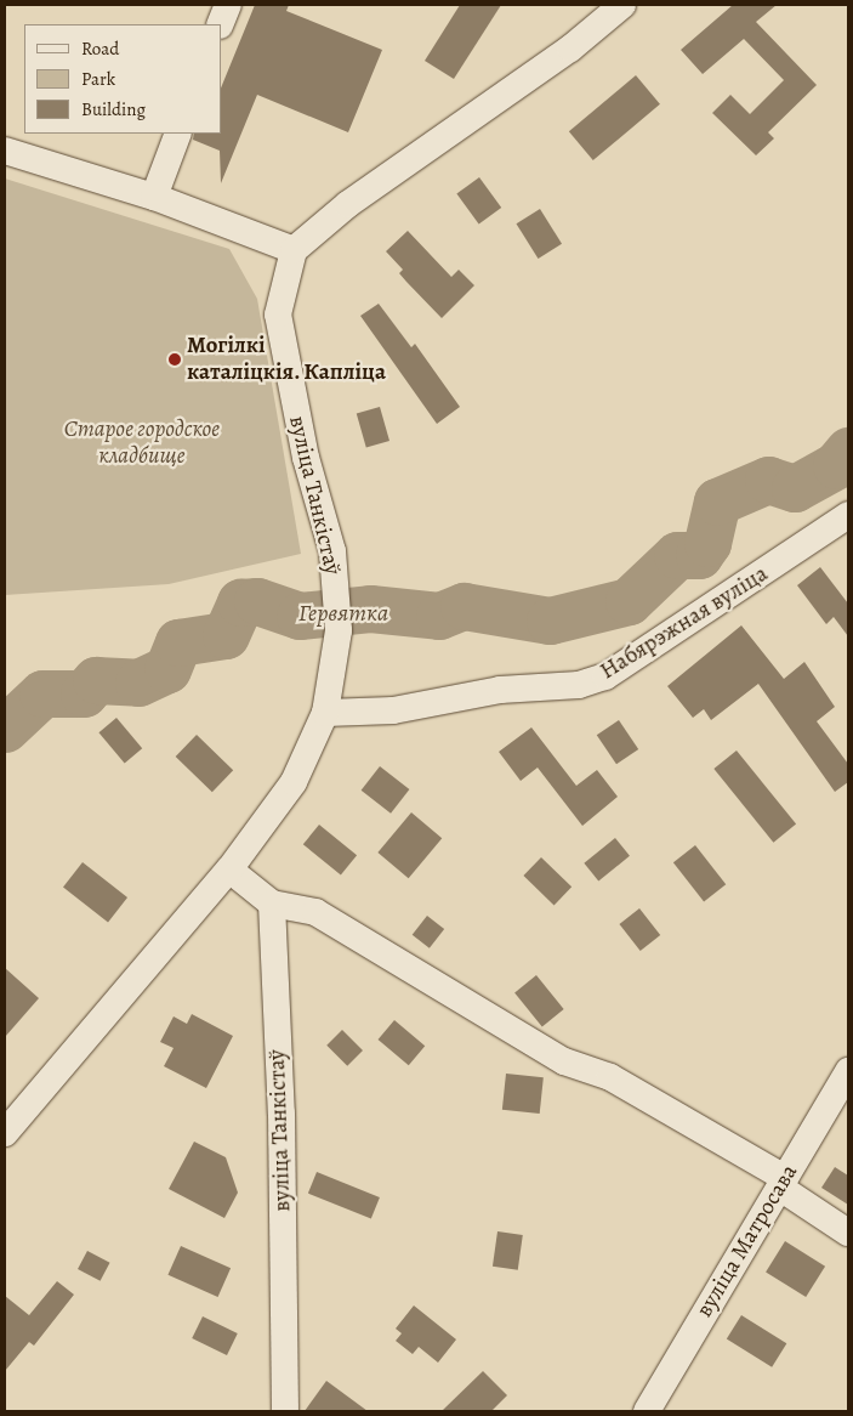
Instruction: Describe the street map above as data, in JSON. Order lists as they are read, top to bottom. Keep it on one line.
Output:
{"streets":{"street":["вуліца Танкістаў","Набярэжная вуліца","вуліца Матросава"]},"crossings":[["вуліца Танкістаў","Набярэжная вуліца"]],"water":["Гервятка"],"parks":["Старое городское кладбище"],"places":["Могілкі каталіцкія. Капліца"],"legend":["Road","Park","Building"]}
